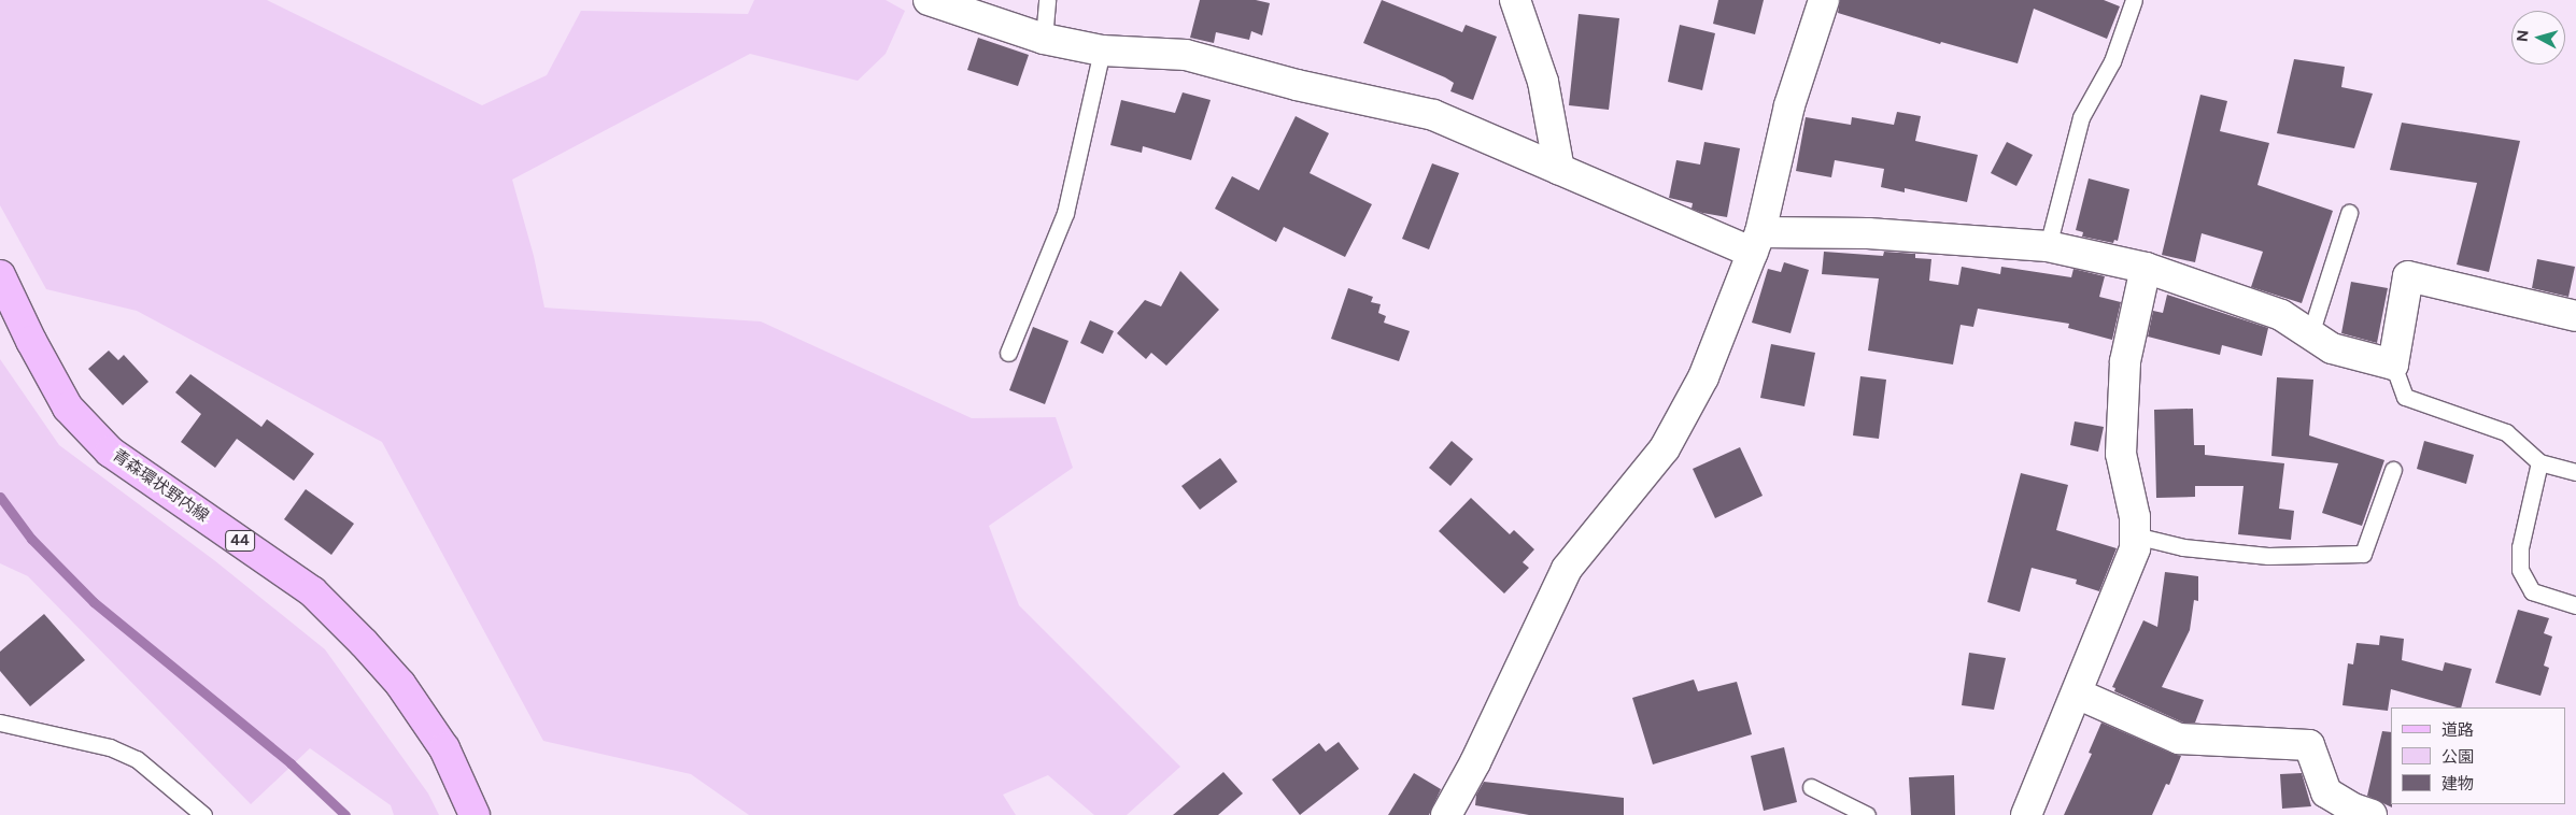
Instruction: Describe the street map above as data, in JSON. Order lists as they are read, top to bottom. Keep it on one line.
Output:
{"streets":{"main road":["青森環状野内線","44"]},"legend":["道路","公園","建物"],"north":"left"}
